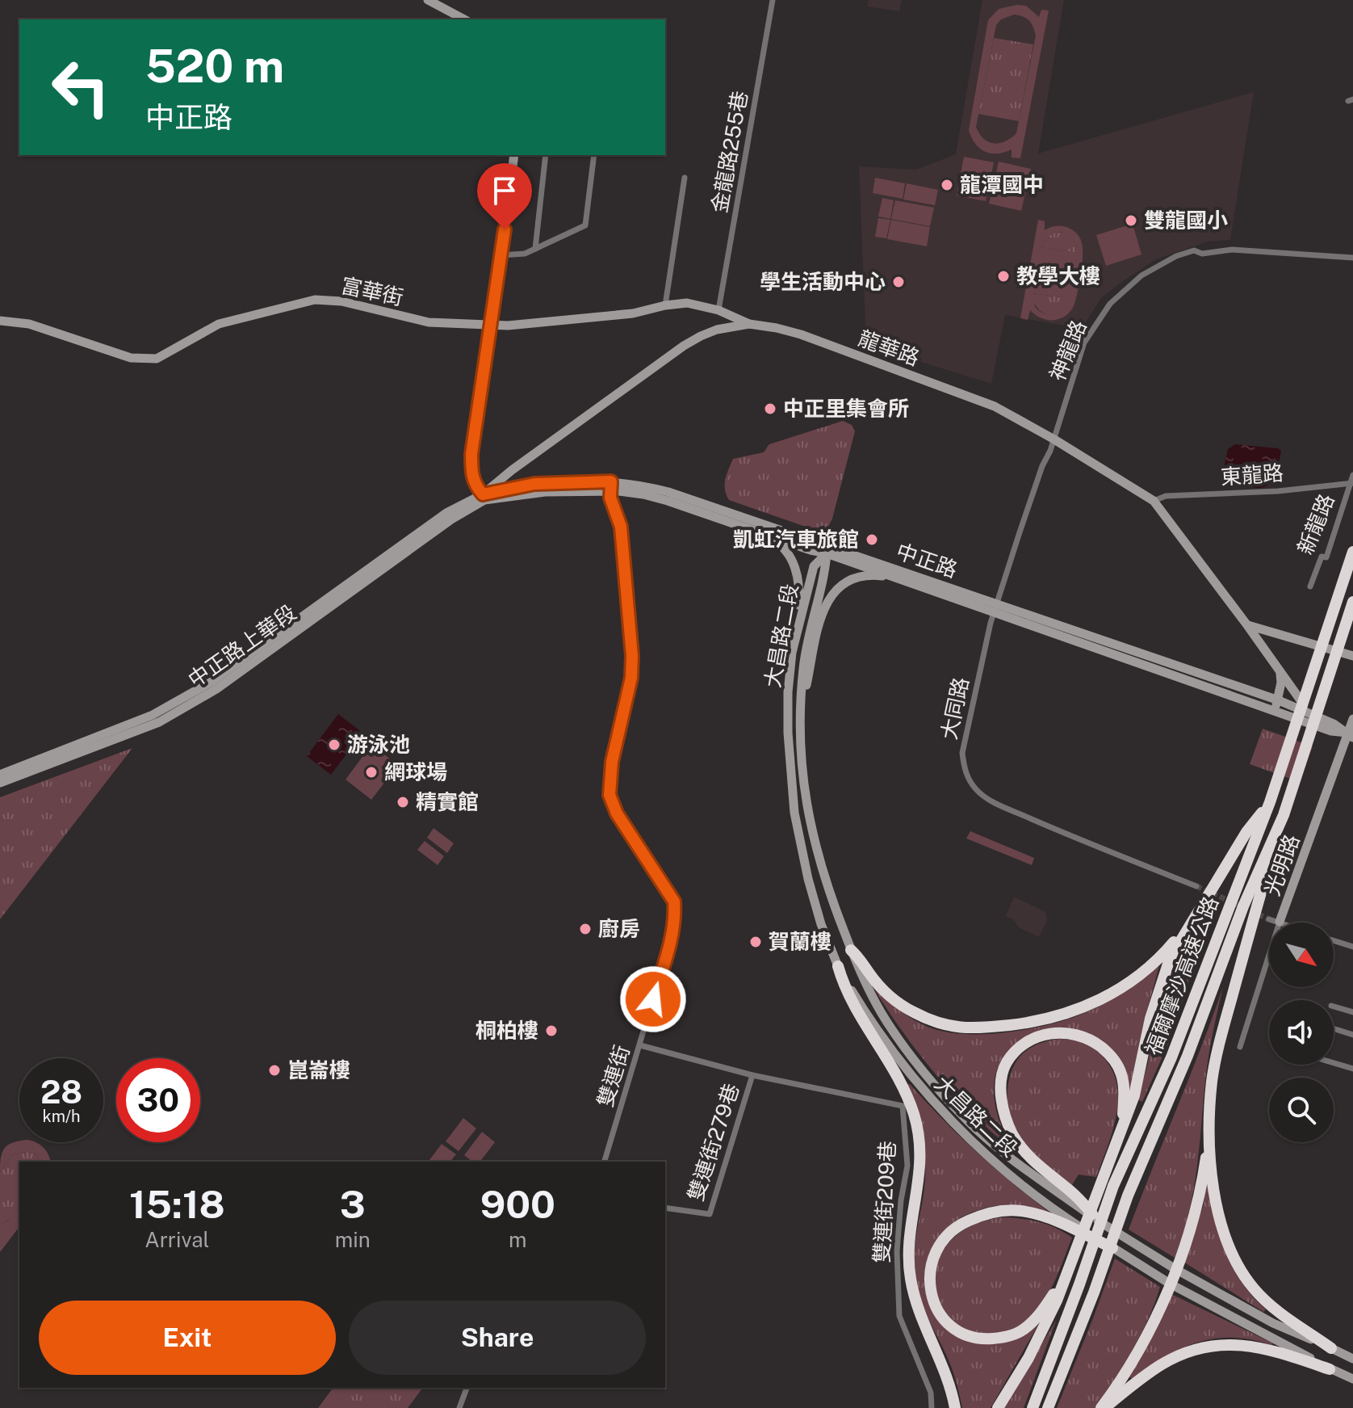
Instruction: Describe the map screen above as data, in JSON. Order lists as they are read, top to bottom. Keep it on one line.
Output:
{"streets":{"highway":["福爾摩沙高速公路"],"main road":["富華街","龍華路","中正路","大昌路二段","中正路上華段","光明路"],"street":["金龍路255巷","神龍路","東龍路","新龍路","大同路","雙連街","雙連街279巷","雙連街209巷"]},"crossings":[["金龍路255巷","富華街"],["富華街","龍華路"],["龍華路","神龍路"],["龍華路","東龍路"],["龍華路","中正路"],["龍華路","中正路上華段"],["龍華路","大同路"],["神龍路","大同路"],["東龍路","新龍路"],["中正路","大昌路二段"],["中正路","中正路上華段"],["中正路","大同路"],["中正路","光明路"],["中正路","雙連街"],["雙連街","雙連街209巷"],["雙連街279巷","雙連街209巷"]],"places":["龍潭國中","雙龍國小","教學大樓","學生活動中心","中正里集會所","凱虹汽車旅館","游泳池","網球場","精實館","廚房","賀蘭樓","桐柏樓","崑崙樓"],"north":"bottom right","page":{"turn":["520 m","中正路"],"speed":"28 km/h","limit":"30","eta":["15:18","Arrival","3","min","900","m"],"buttons":["Exit","Share"]}}
